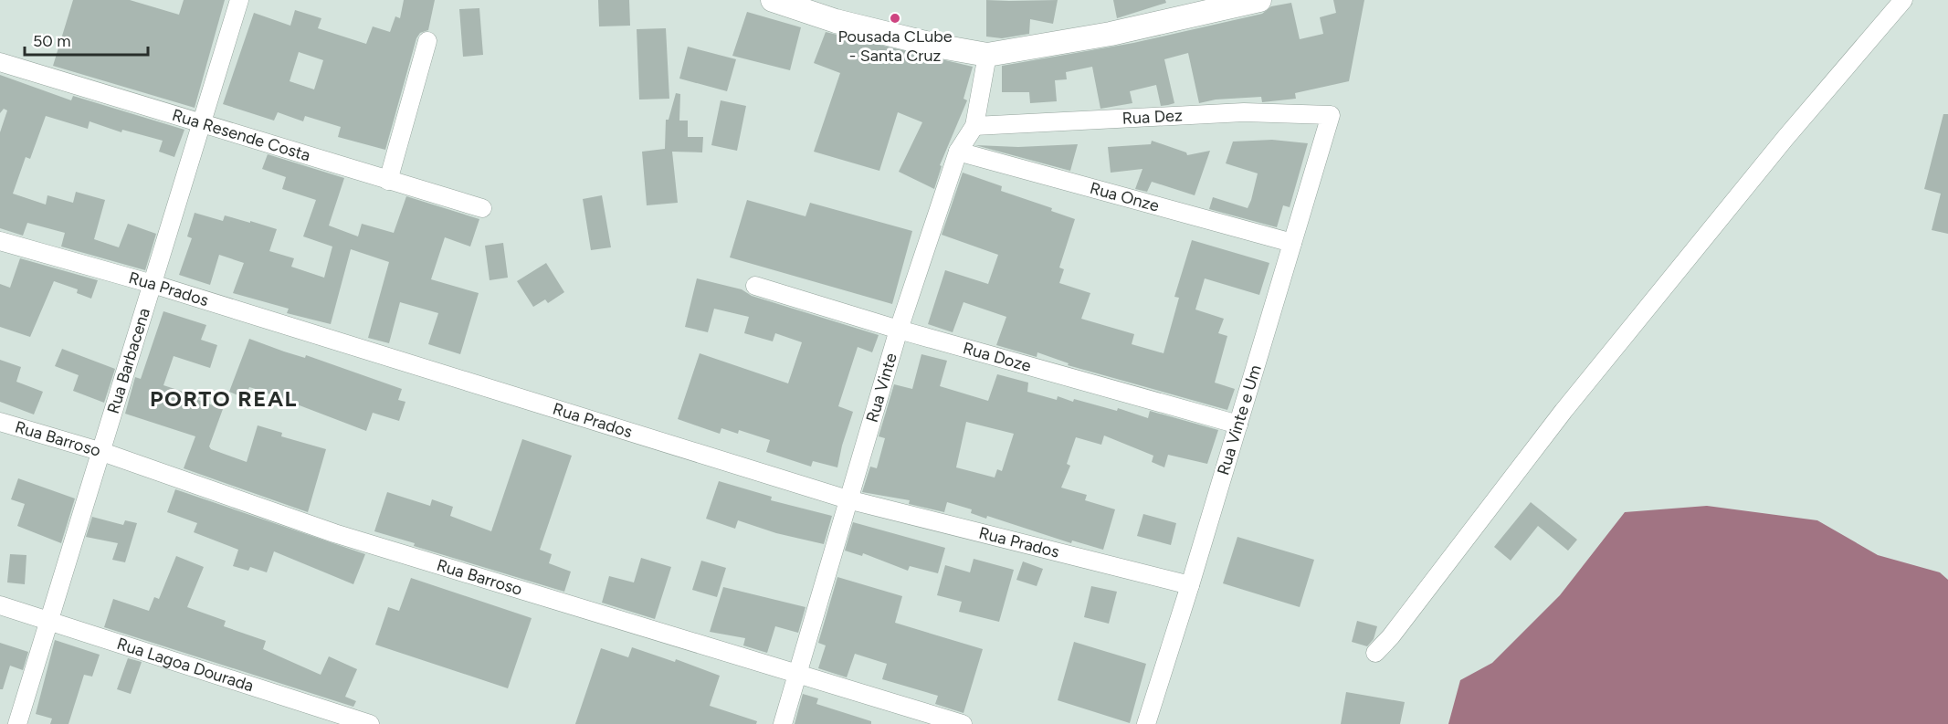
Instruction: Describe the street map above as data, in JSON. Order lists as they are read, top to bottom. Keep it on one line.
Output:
{"streets":{"street":["Rua Dez","Rua Resende Costa","Rua Onze","Rua Prados","Rua Doze","Rua Barbacena","Rua Vinte","Rua Vinte e Um","Rua Barroso","Rua Lagoa Dourada"]},"crossings":[["Rua Dez","Rua Vinte"],["Rua Dez","Rua Vinte e Um"],["Rua Resende Costa","Rua Barbacena"],["Rua Onze","Rua Vinte"],["Rua Onze","Rua Vinte e Um"],["Rua Prados","Rua Barbacena"],["Rua Prados","Rua Vinte"],["Rua Prados","Rua Vinte e Um"],["Rua Doze","Rua Vinte"],["Rua Doze","Rua Vinte e Um"],["Rua Barbacena","Rua Barroso"],["Rua Barbacena","Rua Lagoa Dourada"],["Rua Vinte","Rua Barroso"]],"districts":["PORTO REAL"],"places":["Pousada CLube - Santa Cruz"],"scale_bar":"50 m"}
